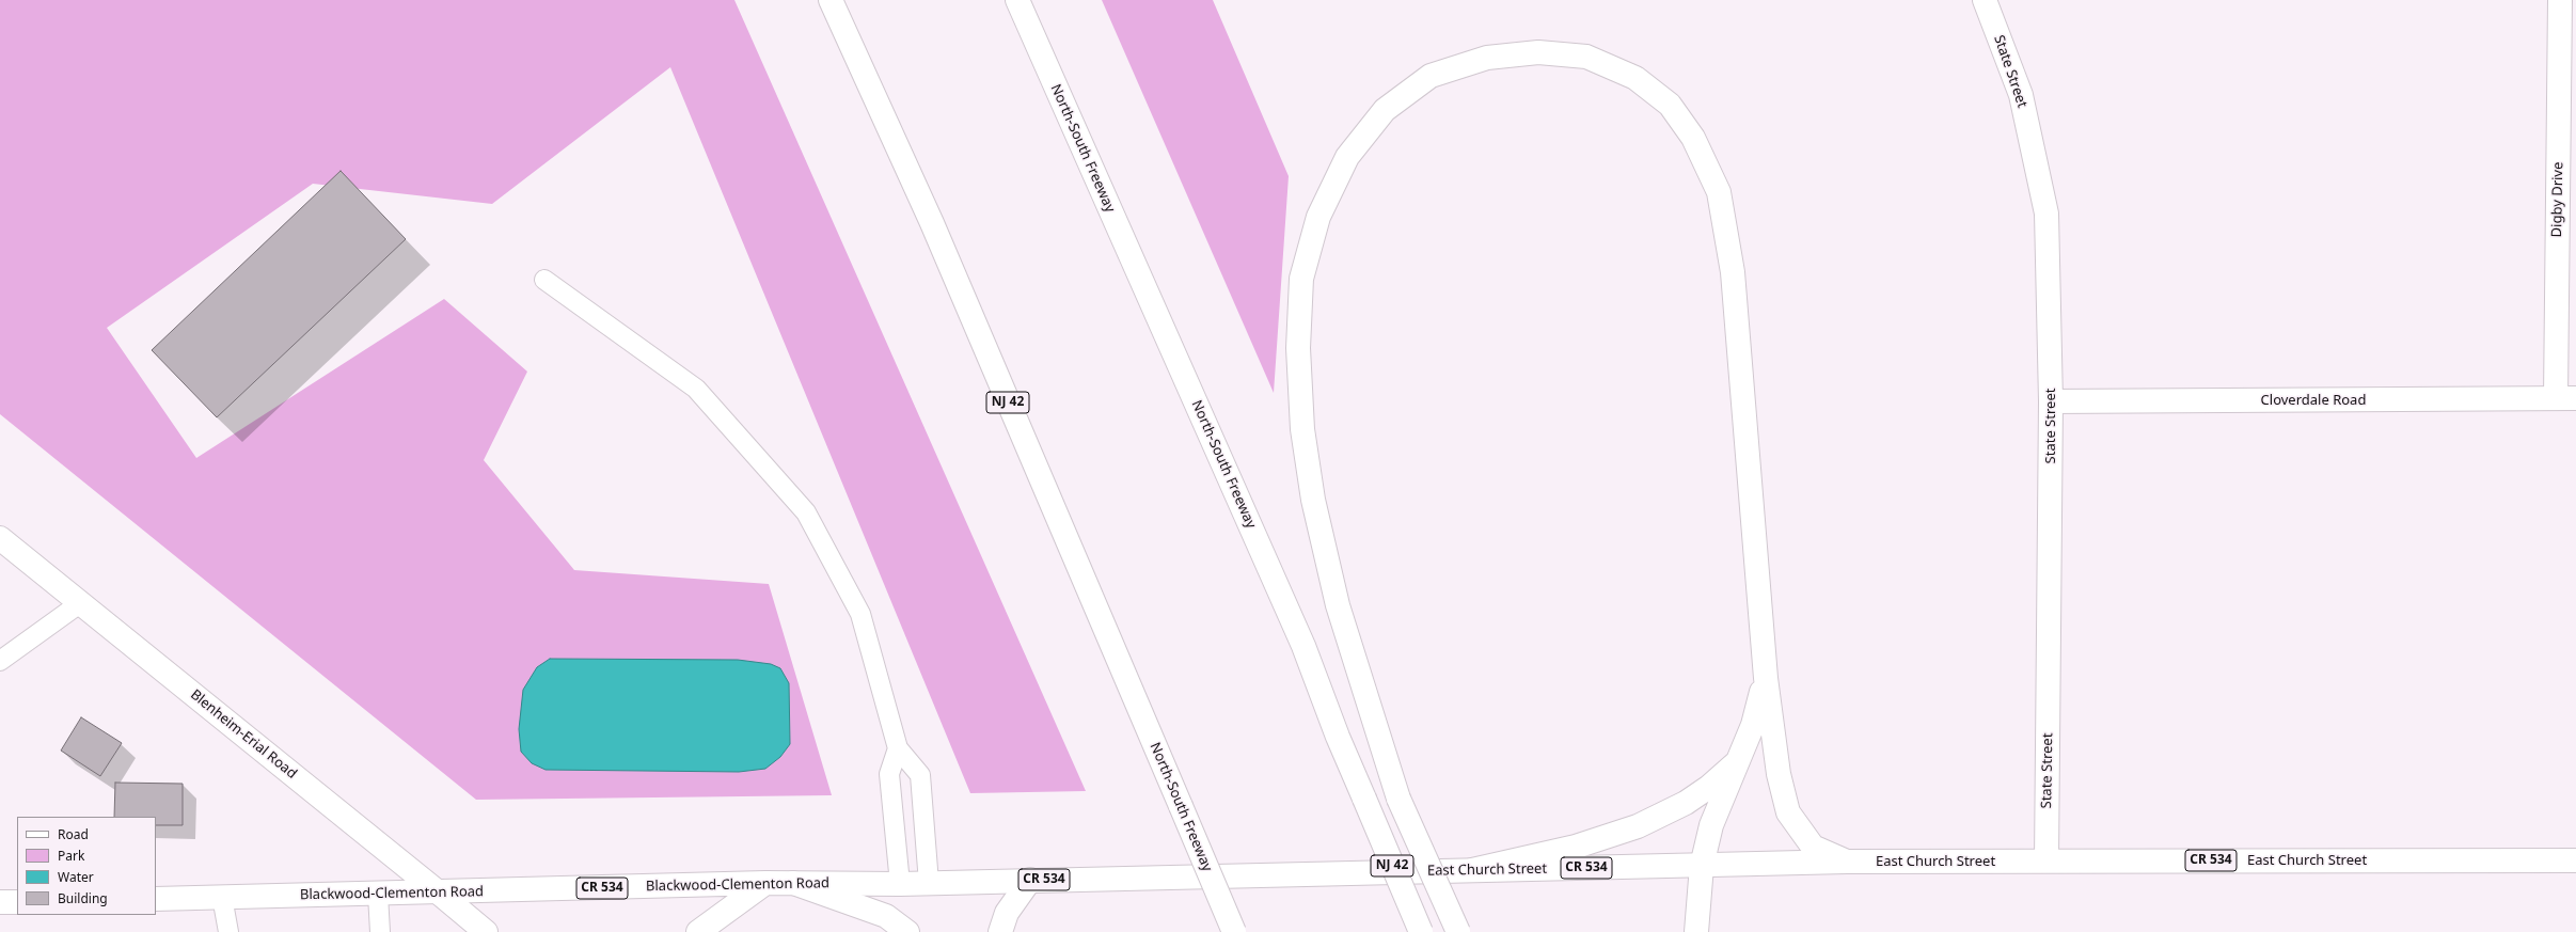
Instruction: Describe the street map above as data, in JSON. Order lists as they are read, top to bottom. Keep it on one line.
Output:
{"streets":{"main road":["State Street","North-South Freeway","Digby Drive","Cloverdale Road","NJ 42","Blenheim-Erial Road","CR 534","East Church Street","Blackwood-Clementon Road"]},"crossings":[["State Street","Cloverdale Road"],["State Street","East Church Street"],["Digby Drive","Cloverdale Road"],["Blenheim-Erial Road","Blackwood-Clementon Road"],["East Church Street","Blackwood-Clementon Road"]],"legend":["Road","Park","Water","Building"]}
